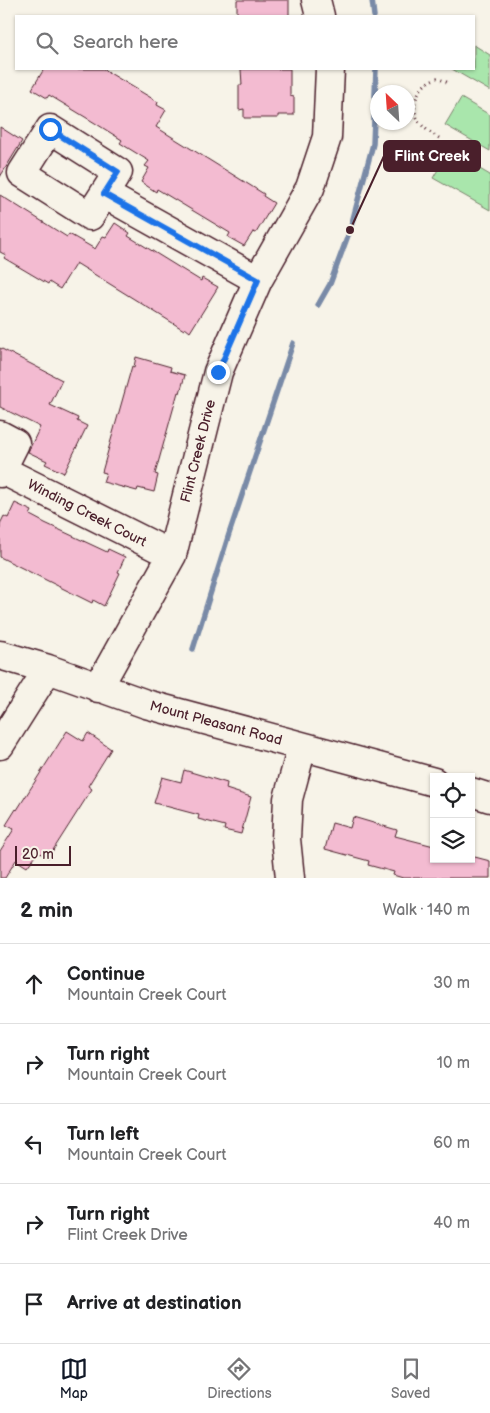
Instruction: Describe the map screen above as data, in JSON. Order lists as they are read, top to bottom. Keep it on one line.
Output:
{"streets":{"street":["Flint Creek Drive","Winding Creek Court","Mount Pleasant Road"]},"crossings":[["Flint Creek Drive","Winding Creek Court"],["Flint Creek Drive","Mount Pleasant Road"]],"places":["Flint Creek"],"scale_bar":"20 m","north":"top left","page":{"search":"Search here","scale":"20 m","heading":["2 min","Walk · 140 m"],"list":[["Continue","Mountain Creek Court","30 m"],["Turn right","Mountain Creek Court","10 m"],["Turn left","Mountain Creek Court","60 m"],["Turn right","Flint Creek Drive","40 m"],"Arrive at destination"],"nav":["Map","Directions","Saved"]}}
